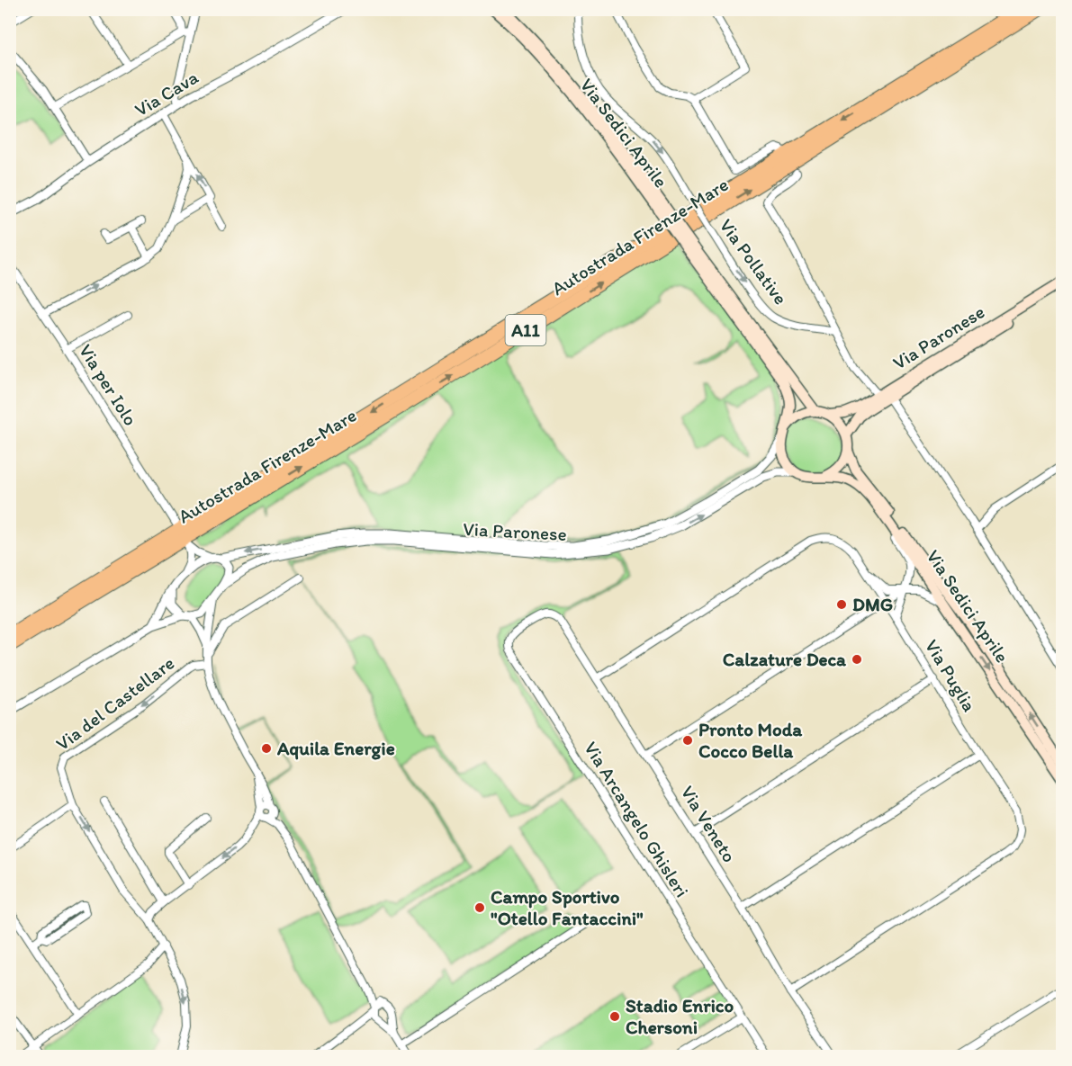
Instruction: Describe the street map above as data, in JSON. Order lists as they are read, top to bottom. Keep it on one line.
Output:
{"streets":{"highway":["Autostrada Firenze-Mare","A11"],"main road":["Via Sedici Aprile","Via Paronese"],"street":["Via Cava","Via Pollative","Via per Iolo","Via Puglia","Via del Castellare","Via Arcangelo Ghisleri","Via Veneto"]},"crossings":[["Via Sedici Aprile","Via Paronese"],["Via Pollative","Via Paronese"],["Via Puglia","Via Veneto"],["Via Arcangelo Ghisleri","Via Veneto"]],"one_way":["Via Pollative"],"places":["DMG","Calzature Deca","Pronto Moda Cocco Bella","Aquila Energie","Campo Sportivo \"Otello Fantaccini\"","Stadio Enrico Chersoni"]}
